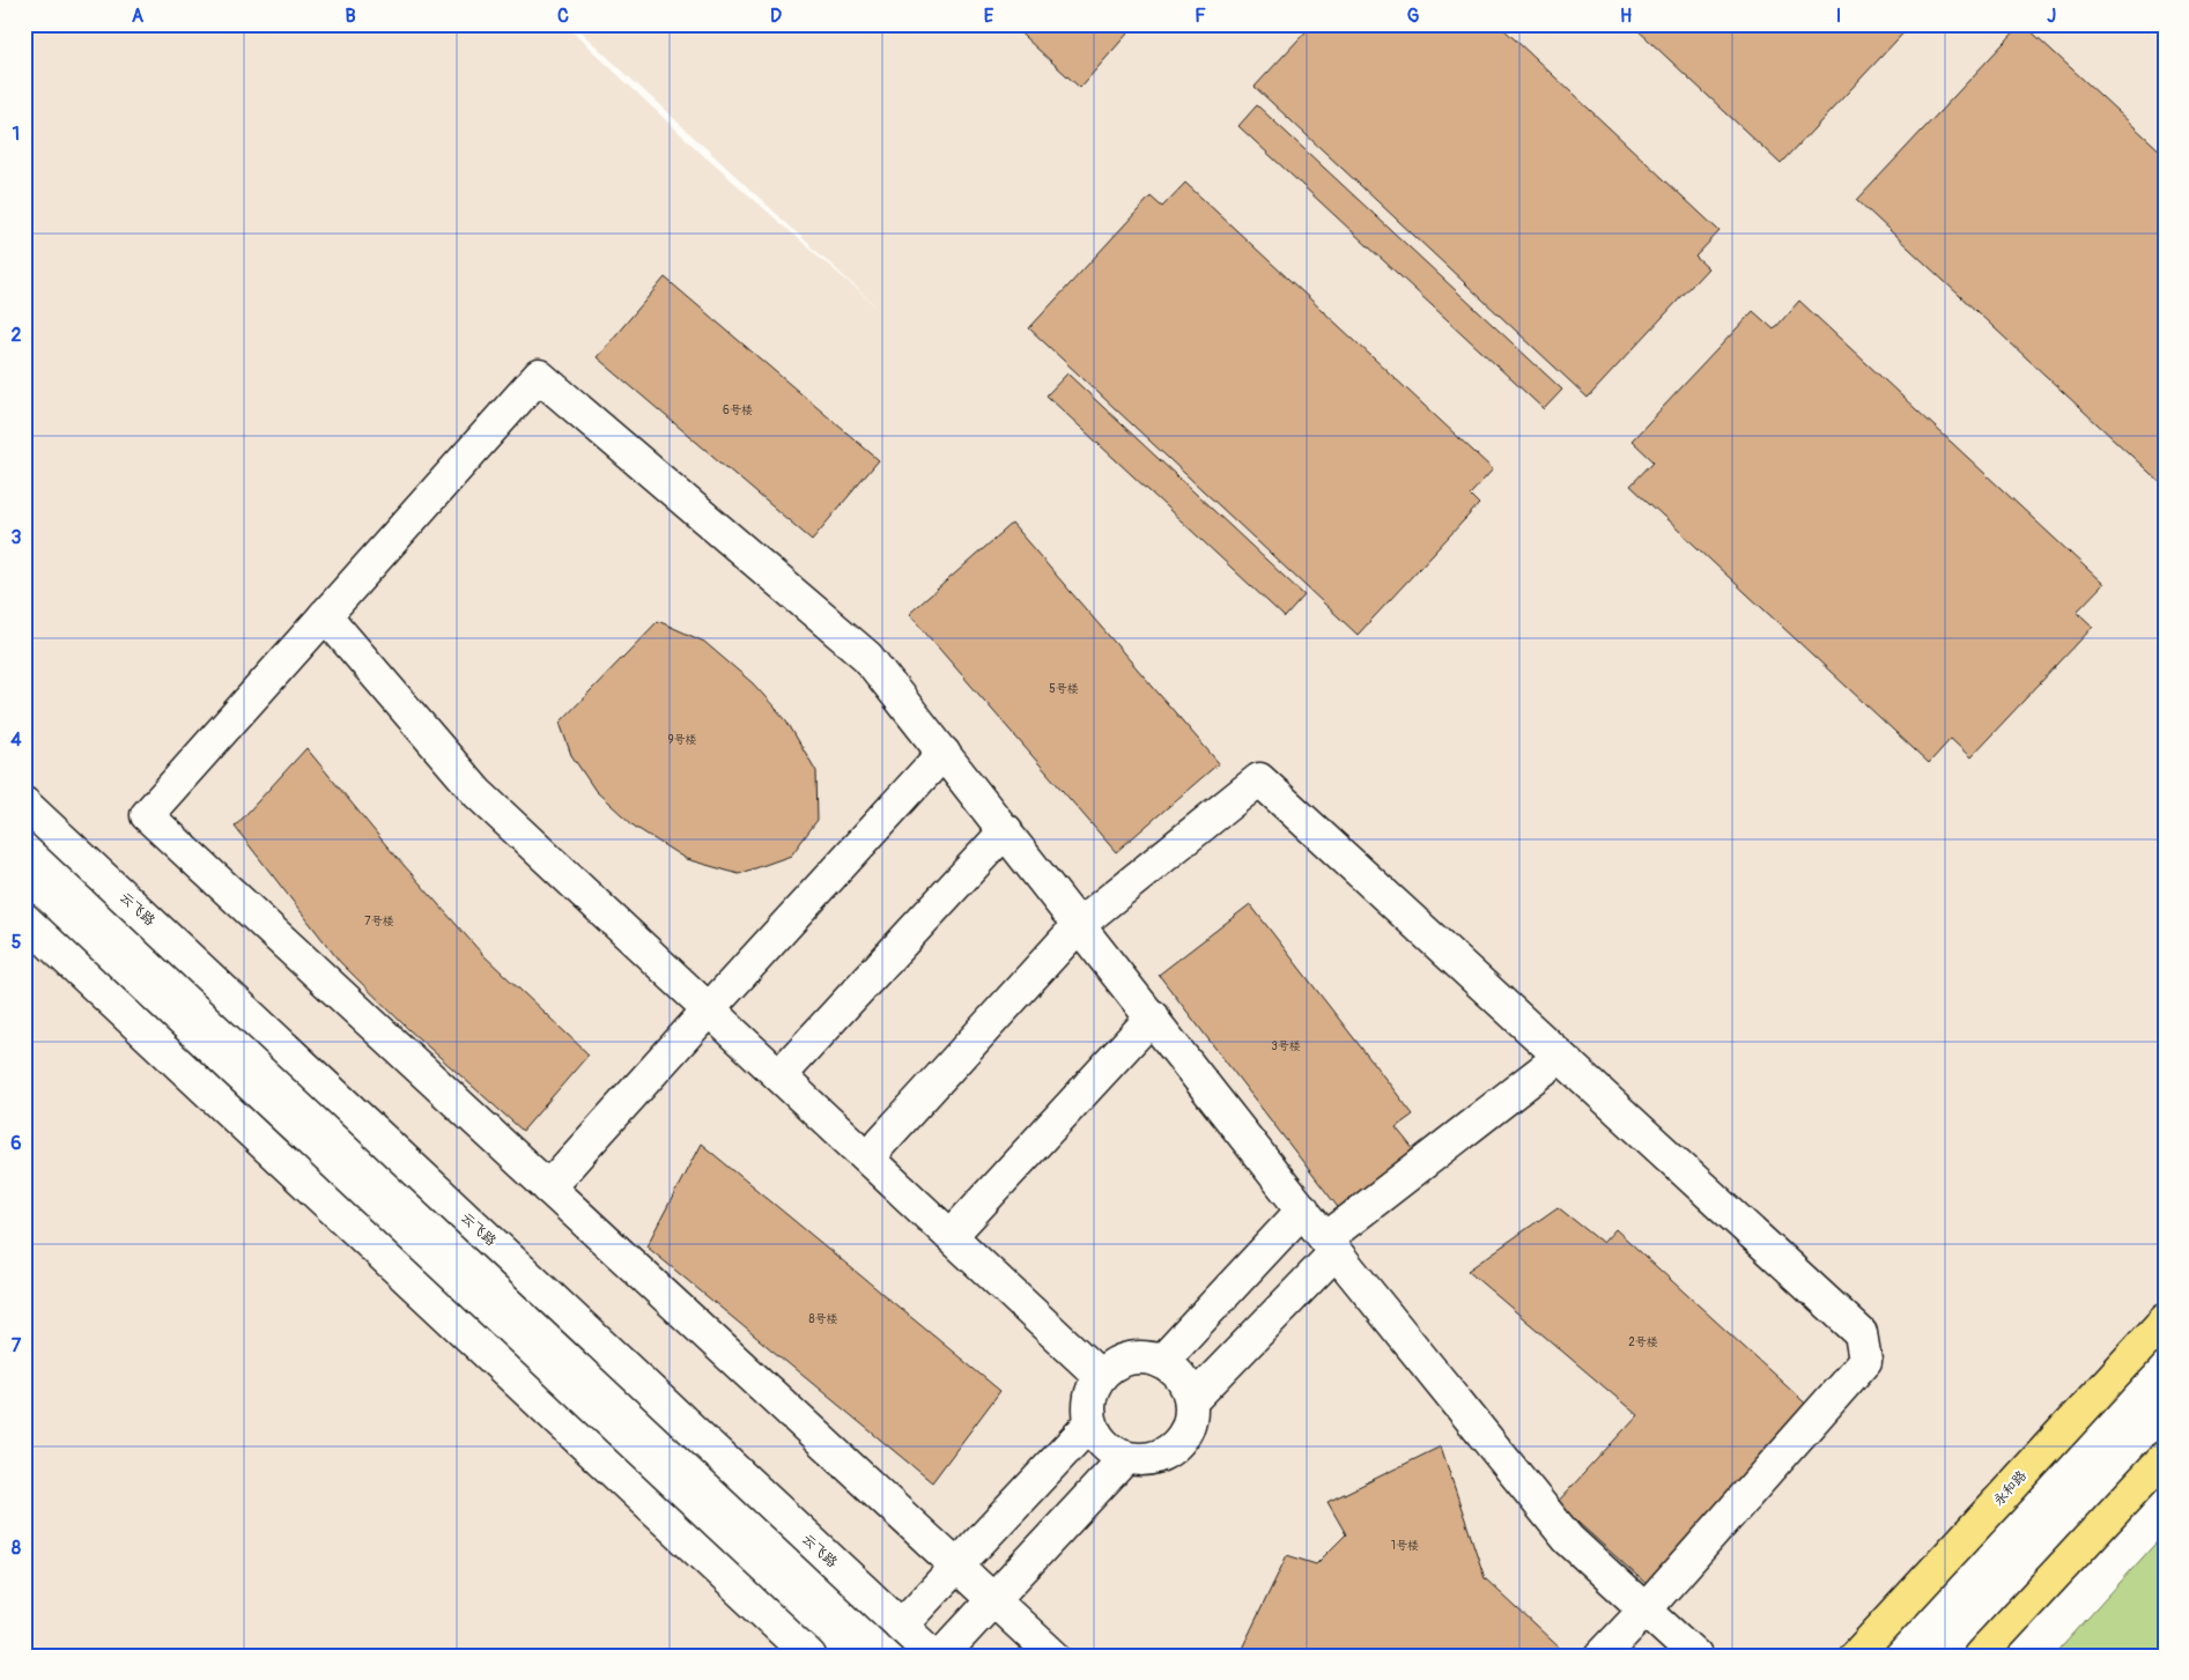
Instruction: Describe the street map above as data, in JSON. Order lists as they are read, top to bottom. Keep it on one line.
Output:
{"streets":{"main road":["永和路"],"street":["云飞路"]},"house_numbers":["6号楼","5号楼","9号楼","7号楼","3号楼","8号楼","2号楼","1号楼"],"grid":{"columns":["A","B","C","D","E","F","G","H","I","J"],"rows":["1","2","3","4","5","6","7","8"]}}
